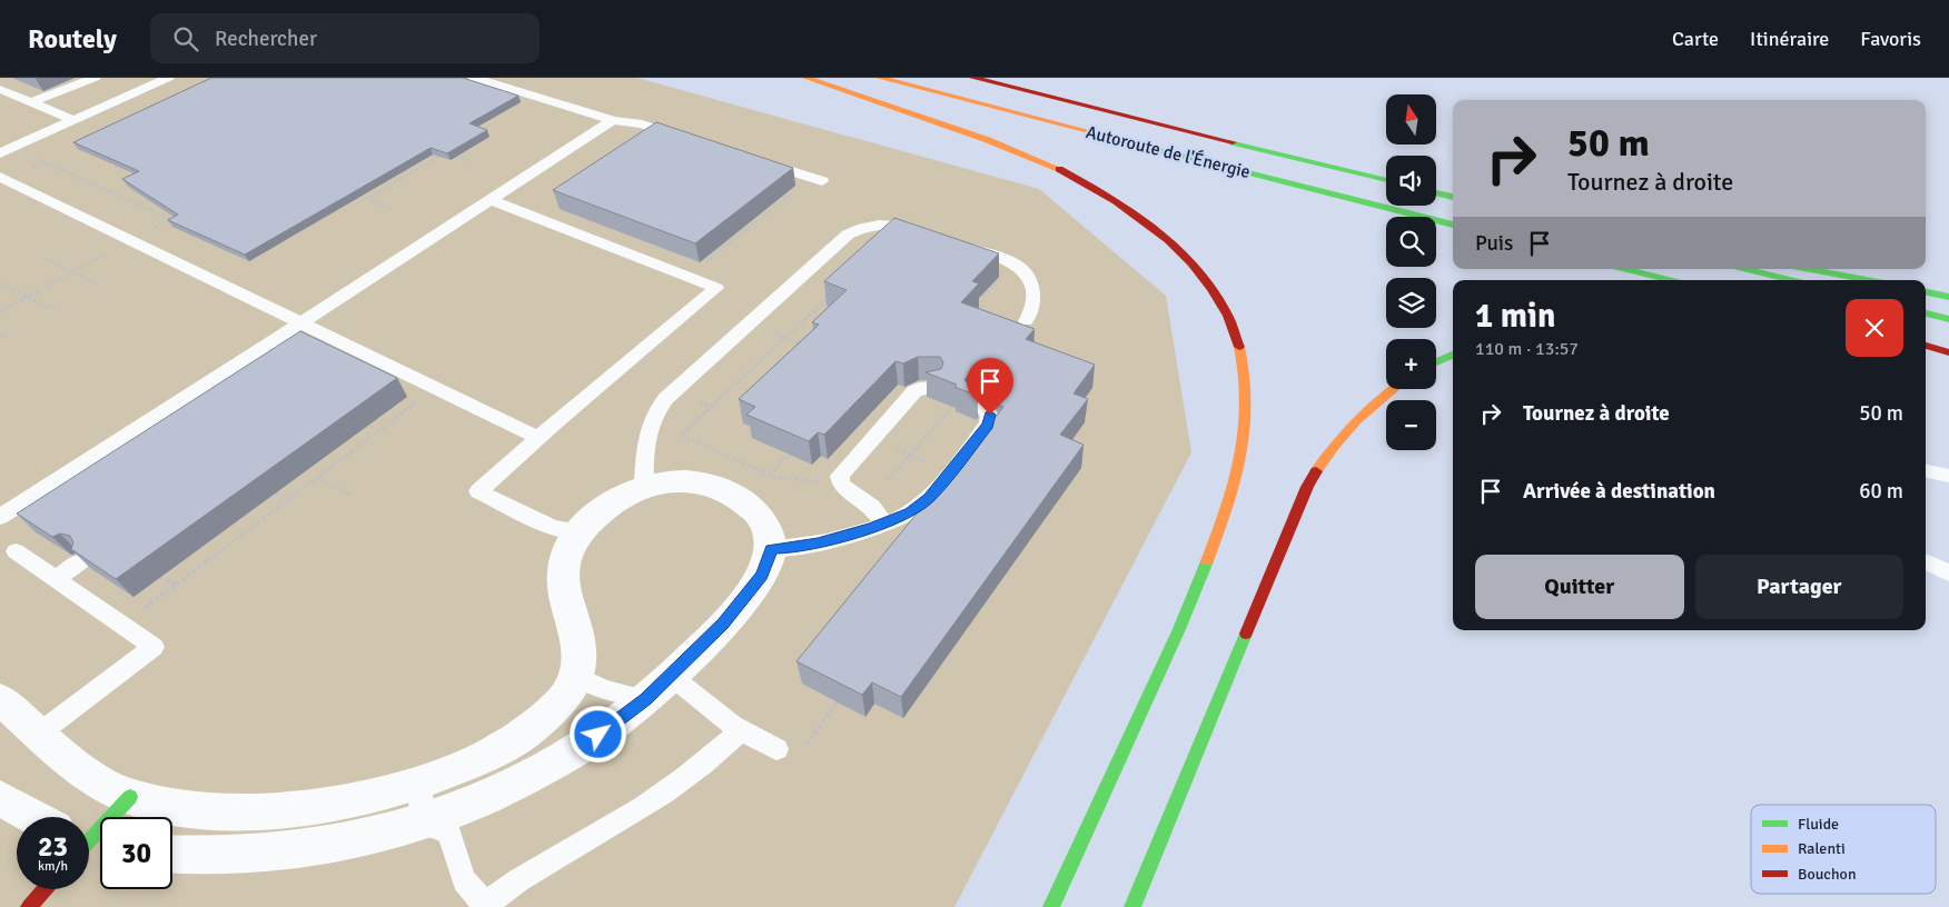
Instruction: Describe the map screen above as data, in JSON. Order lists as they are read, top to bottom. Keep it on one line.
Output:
{"streets":{"highway":["Autoroute de l'Énergie"]},"legend":["Fluide","Ralenti","Bouchon"],"north":"top","page":{"header":"Routely","search":"Rechercher","nav":["Carte","Itinéraire","Favoris"],"map_buttons":["+","−"],"turn":["50 m","Tournez à droite"],"then":"Puis","heading":["1 min","110 m · 13:57"],"list":[{"name":"Tournez à droite","value":"50 m"},{"name":"Arrivée à destination","value":"60 m"}],"buttons":["Quitter","Partager"],"speed":"23 km/h","limit":"30"}}
